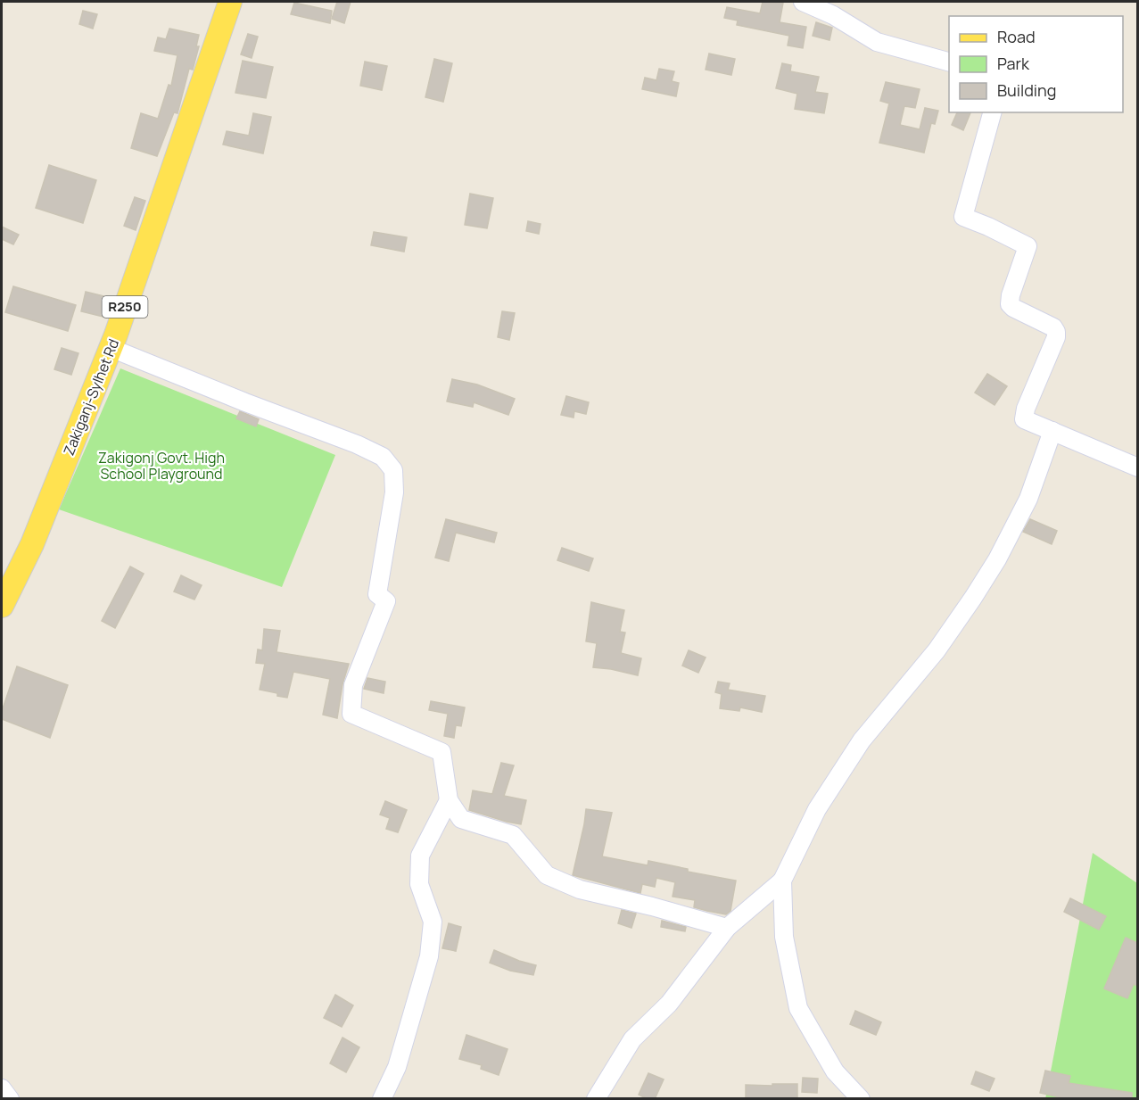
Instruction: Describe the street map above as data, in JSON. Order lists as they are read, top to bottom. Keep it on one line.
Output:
{"streets":{"main road":["R250","Zakiganj-Sylhet Rd"]},"parks":["Zakigonj Govt. High School Playground"],"legend":["Road","Park","Building"]}
